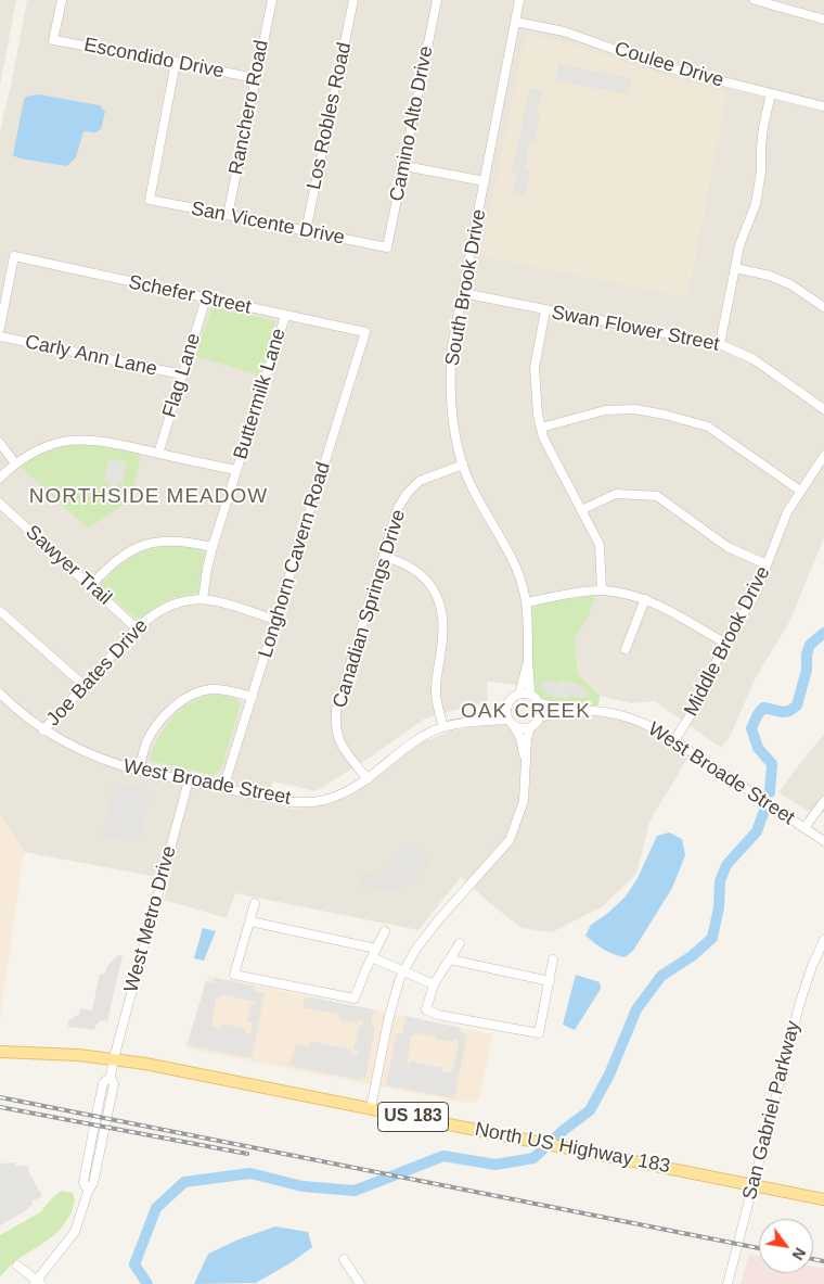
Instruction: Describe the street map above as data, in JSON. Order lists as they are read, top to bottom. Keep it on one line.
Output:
{"streets":{"main road":["US 183","North US Highway 183"],"street":["Escondido Drive","Coulee Drive","Ranchero Road","Los Robles Road","Camino Alto Drive","San Vicente Drive","South Brook Drive","Schefer Street","Swan Flower Street","Carly Ann Lane","Flag Lane","Buttermilk Lane","Longhorn Cavern Road","Sawyer Trail","Canadian Springs Drive","Middle Brook Drive","Joe Bates Drive","West Broade Street","West Metro Drive","San Gabriel Parkway"]},"crossings":[["Escondido Drive","Ranchero Road"],["Escondido Drive","San Vicente Drive"],["Coulee Drive","South Brook Drive"],["Ranchero Road","San Vicente Drive"],["Los Robles Road","San Vicente Drive"],["Camino Alto Drive","San Vicente Drive"],["South Brook Drive","Swan Flower Street"],["South Brook Drive","Canadian Springs Drive"],["South Brook Drive","West Broade Street"],["Schefer Street","Flag Lane"],["Schefer Street","Buttermilk Lane"],["Schefer Street","Longhorn Cavern Road"],["Carly Ann Lane","Flag Lane"],["Buttermilk Lane","Joe Bates Drive"],["Longhorn Cavern Road","Joe Bates Drive"],["Longhorn Cavern Road","West Broade Street"],["Sawyer Trail","Joe Bates Drive"],["Canadian Springs Drive","West Broade Street"],["Middle Brook Drive","West Broade Street"],["Joe Bates Drive","West Broade Street"],["West Broade Street","West Metro Drive"],["West Metro Drive","North US Highway 183"],["San Gabriel Parkway","North US Highway 183"]],"districts":["NORTHSIDE MEADOW","OAK CREEK"],"north":"bottom right"}
